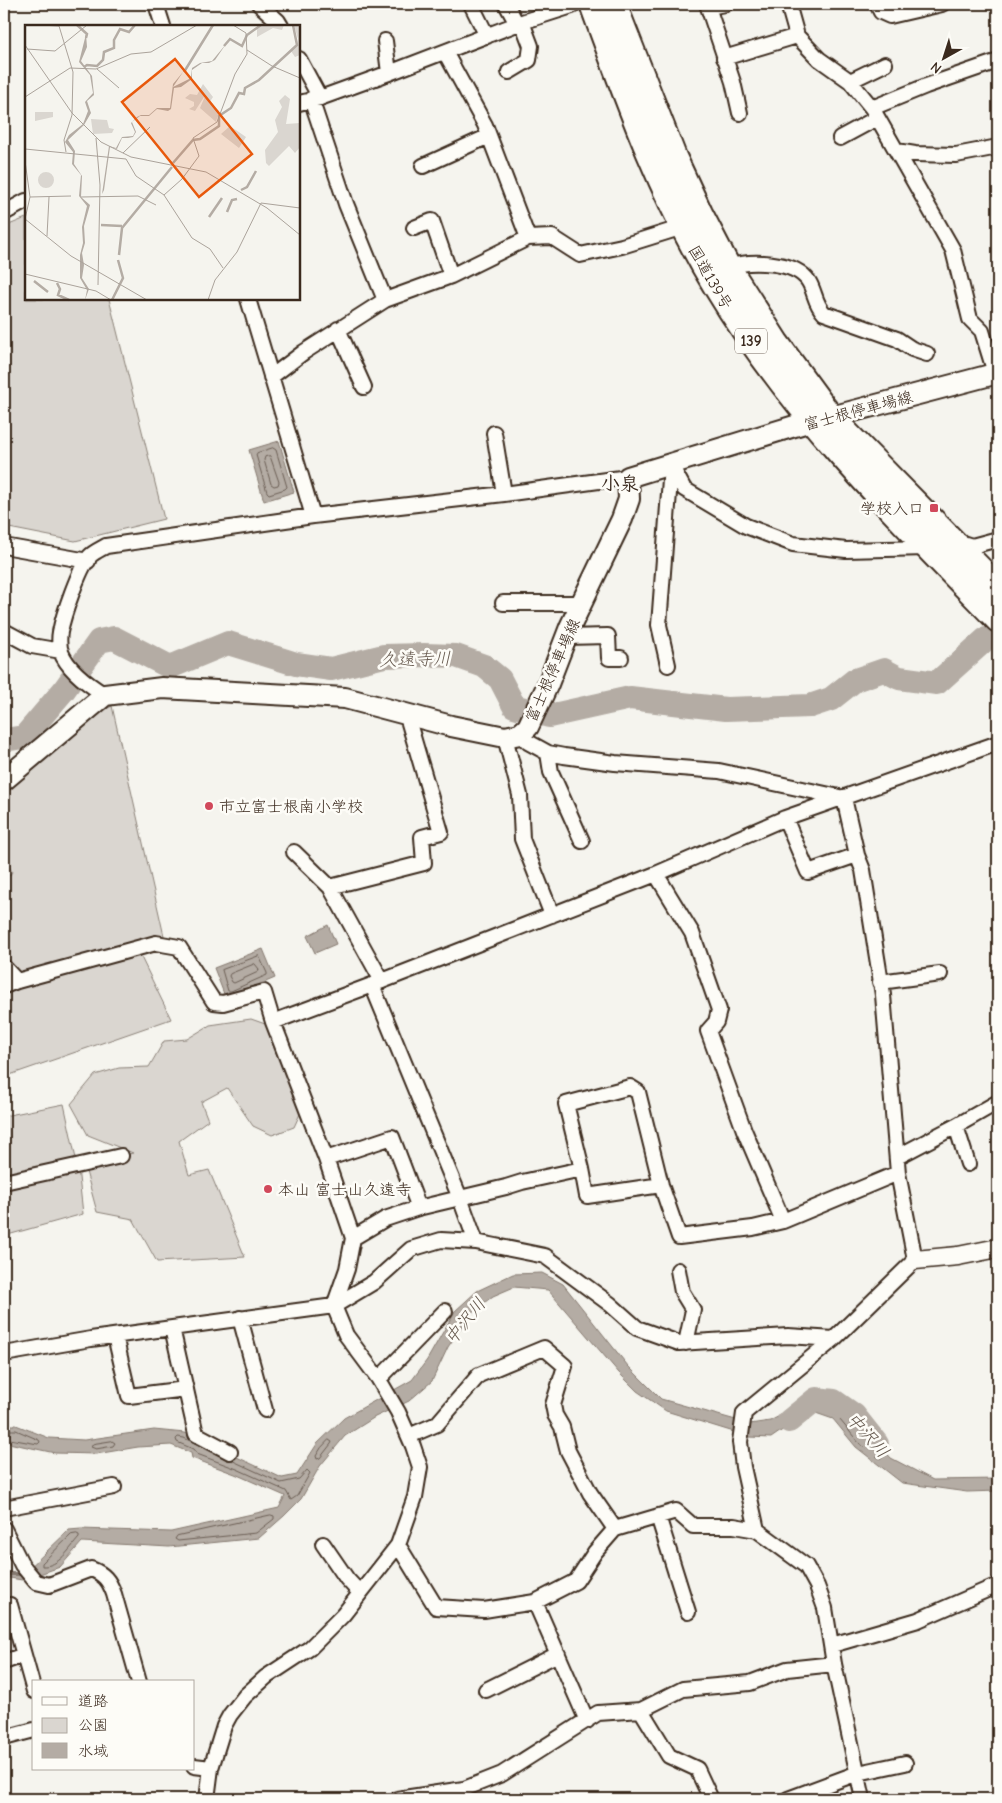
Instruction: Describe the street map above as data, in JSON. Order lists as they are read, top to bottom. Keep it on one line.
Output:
{"streets":{"highway":["国道139号","139"],"main road":["富士根停車場線"]},"crossings":[["国道139号","富士根停車場線"]],"districts":["小泉"],"water":["久遠寺川","中沢川"],"places":{"transit":["学校入口"],"other":["市立富士根南小学校","本山 富士山久遠寺"]},"legend":["道路","公園","水域"],"north":"bottom left"}
